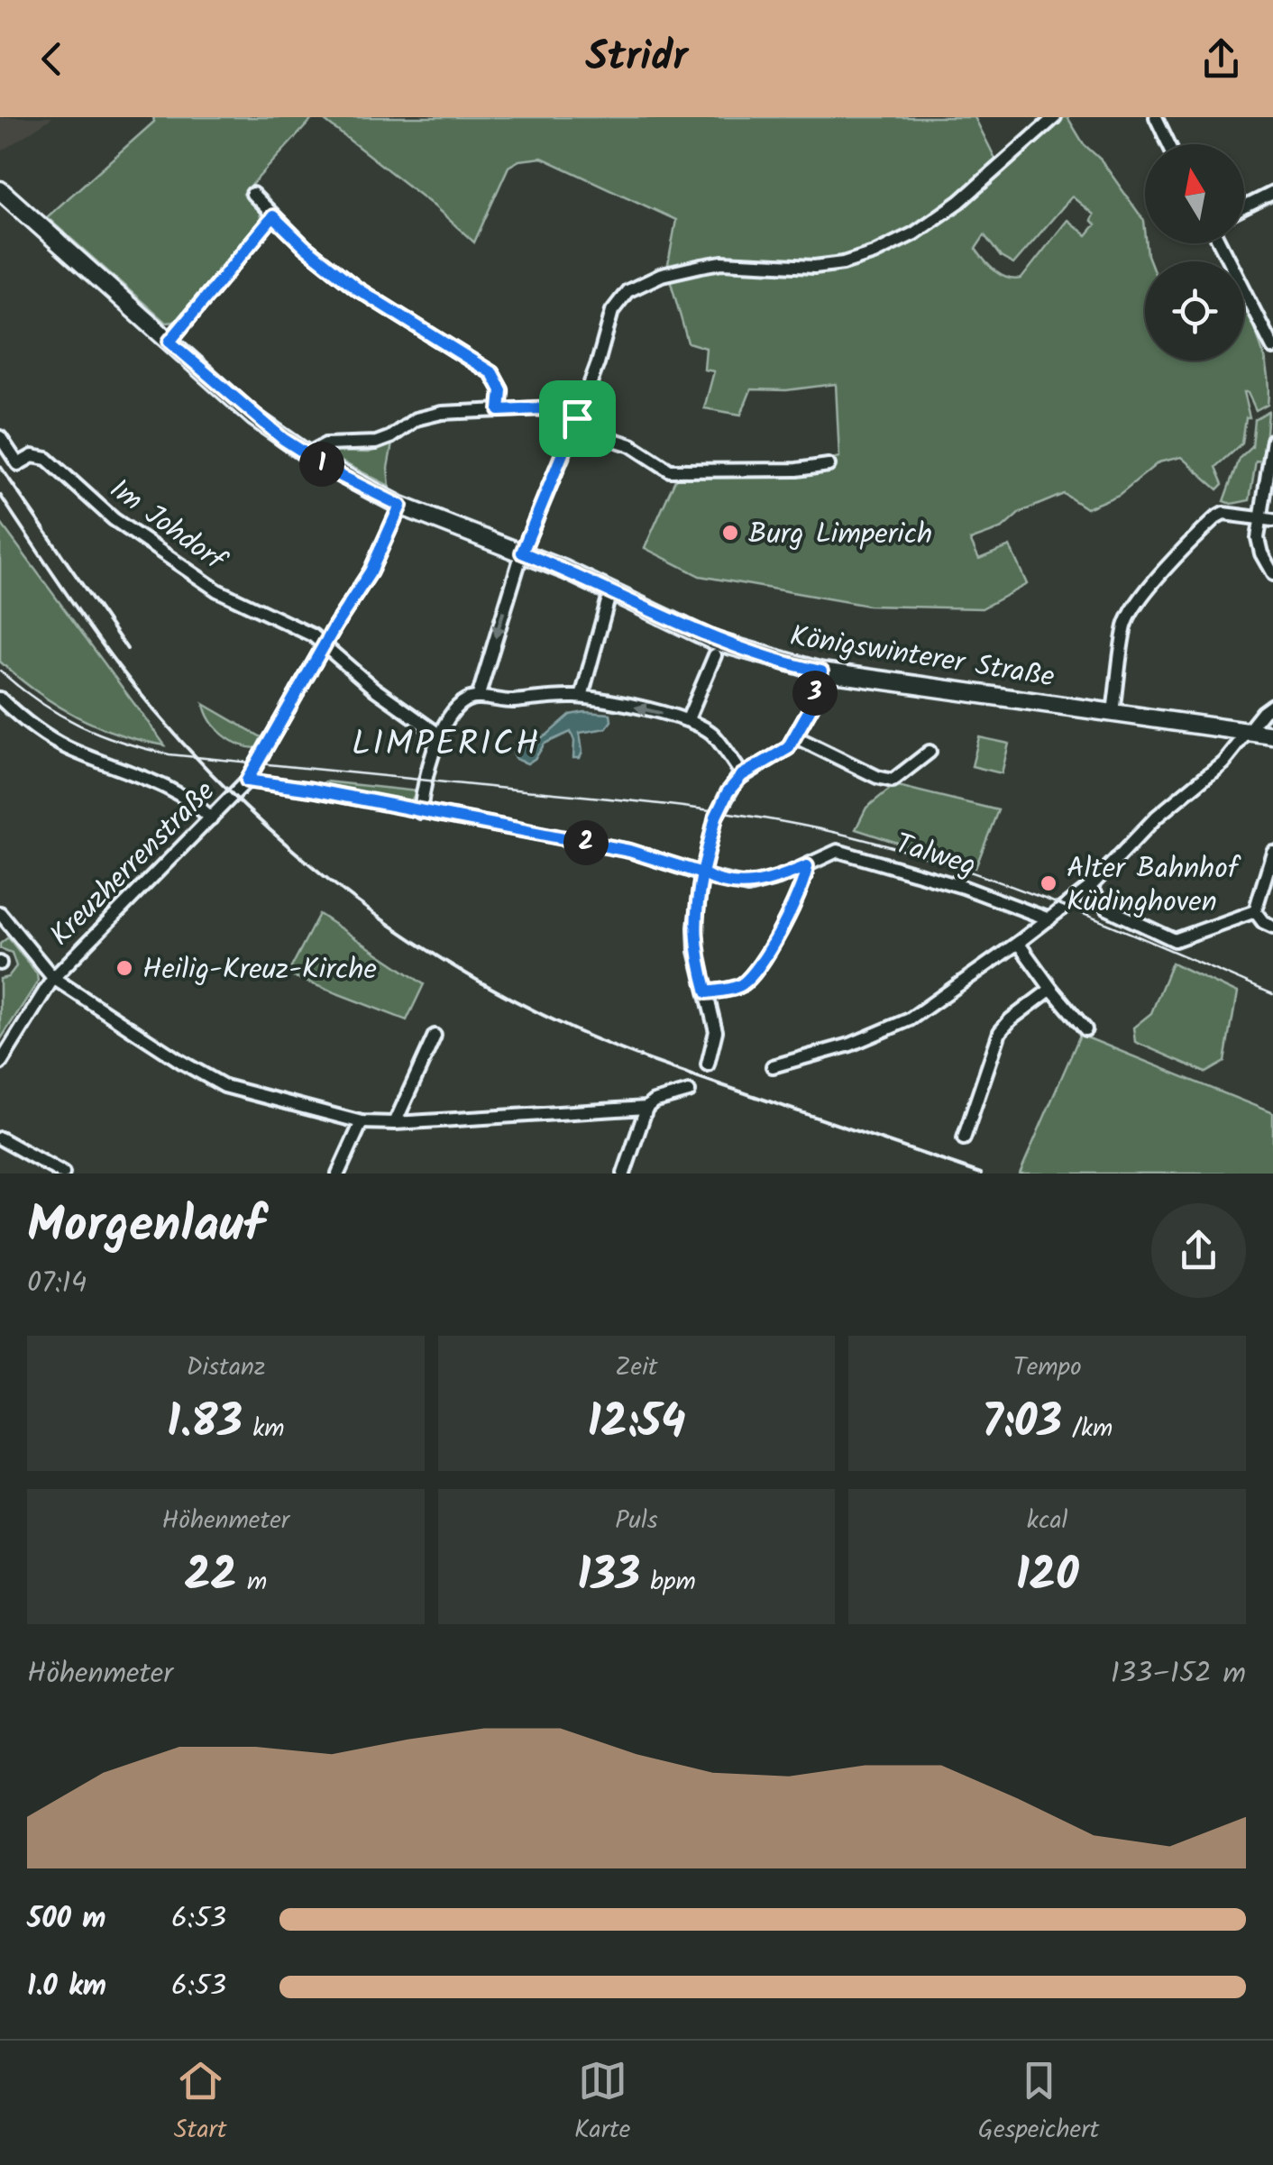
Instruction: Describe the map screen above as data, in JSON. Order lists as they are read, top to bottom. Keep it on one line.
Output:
{"streets":{"main road":["Königswinterer Straße"],"street":["Im Johdorf","Talweg","Kreuzherrenstraße"]},"crossings":[["Im Johdorf","Kreuzherrenstraße"],["Königswinterer Straße","Kreuzherrenstraße"],["Talweg","Kreuzherrenstraße"]],"districts":["LIMPERICH"],"places":["Burg Limperich","Alter Bahnhof Küdinghoven","Heilig-Kreuz-Kirche"],"north":"top","page":{"header":"Stridr","pins":["1","3","2"],"heading":["Morgenlauf","07:14"],"stats":[["Distanz","1.83 km"],["Zeit","12:54"],["Tempo","7:03 /km"],["Höhenmeter","22 m"],["Puls","133 bpm"],["kcal","120"]],"chart":["Höhenmeter","133–152 m"],"list":[{"name":"500 m","note":"6:53"},{"name":"1.0 km","note":"6:53"}],"tabs":["Start","Karte","Gespeichert"]}}
